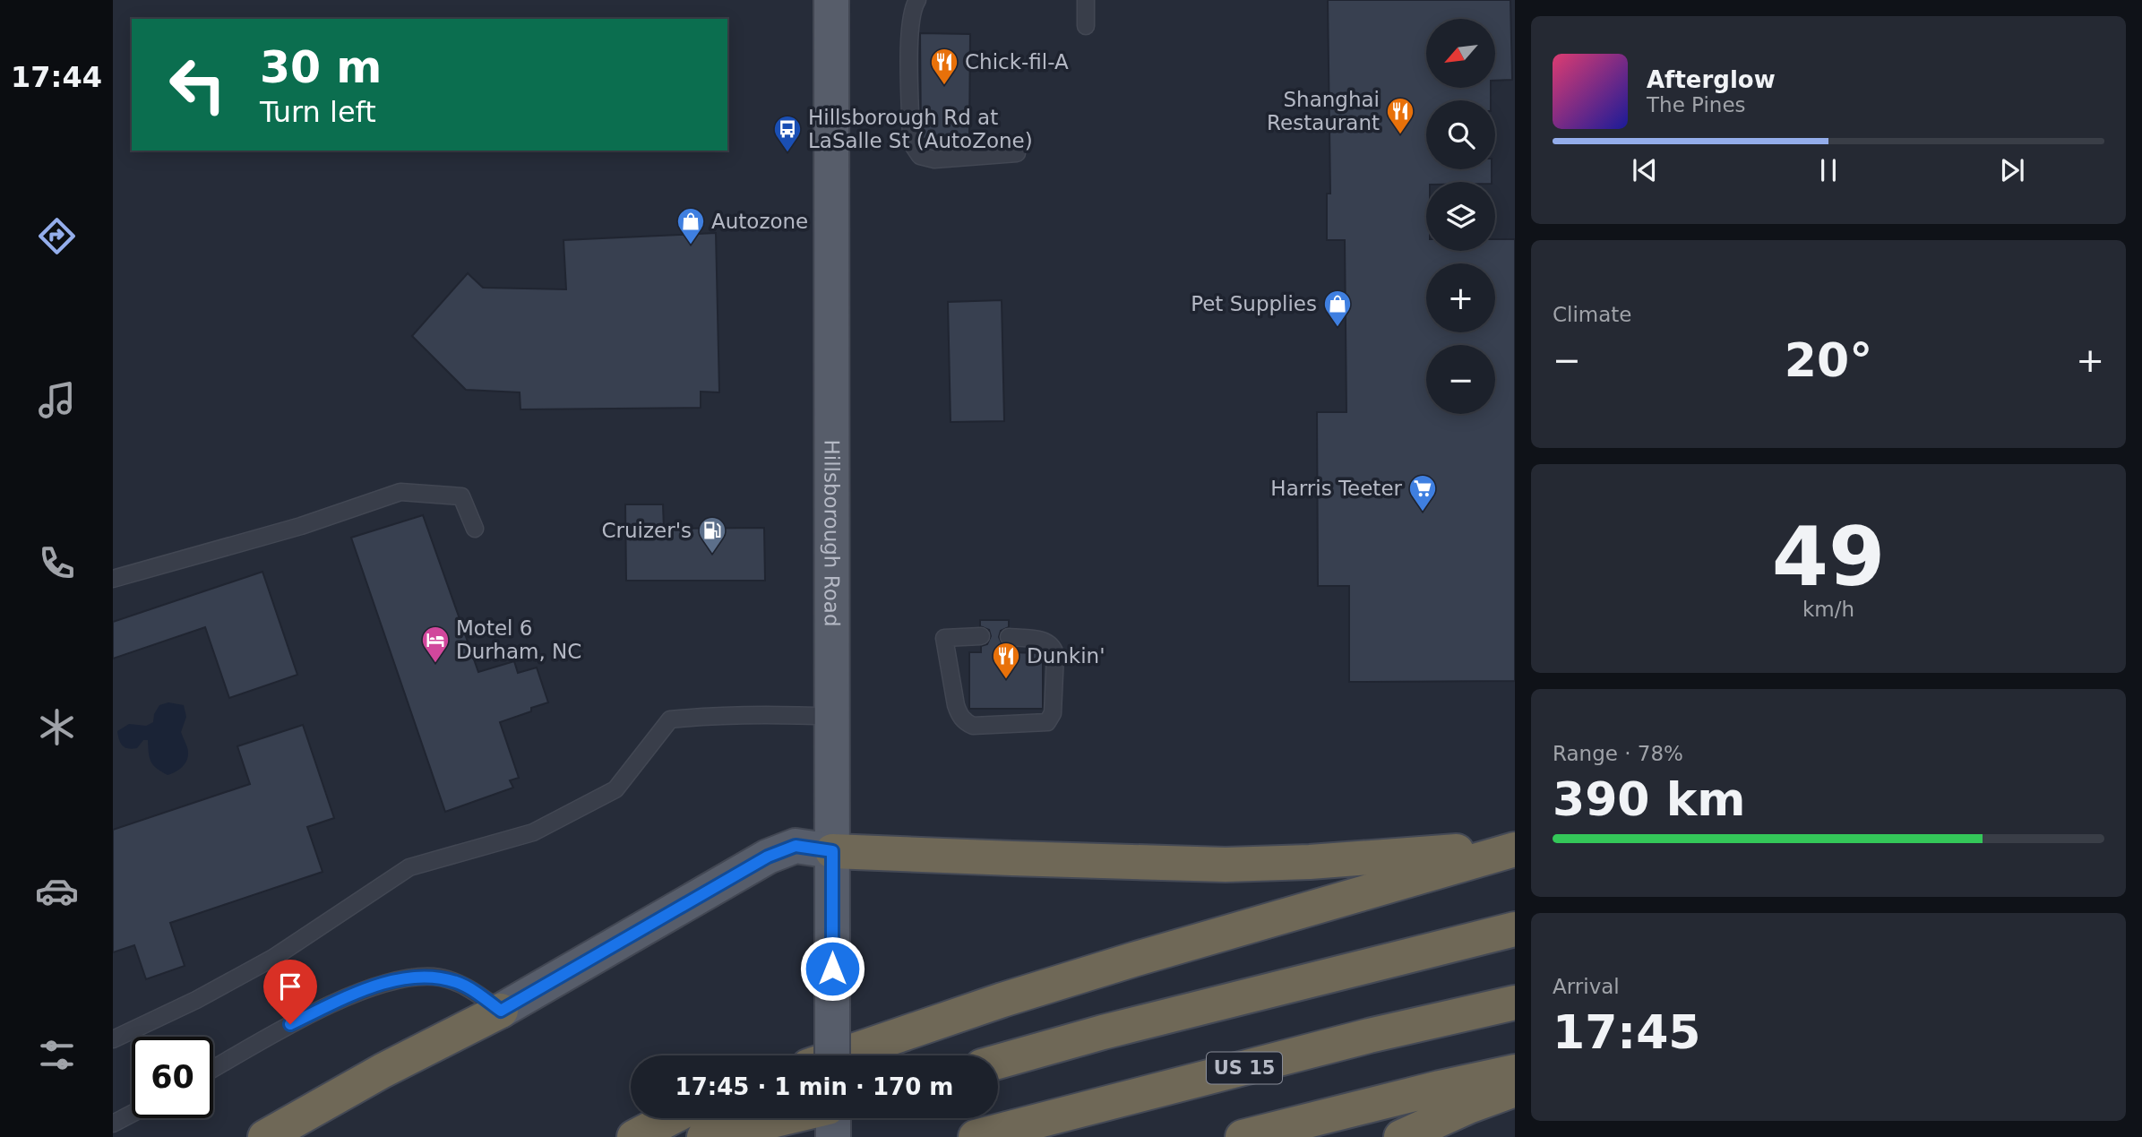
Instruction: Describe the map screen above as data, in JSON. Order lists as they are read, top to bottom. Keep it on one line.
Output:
{"streets":{"highway":["US 15"],"main road":["Hillsborough Road"]},"places":{"restaurant":["Chick-fil-A","Shanghai Restaurant","Dunkin'"],"bus stop":["Hillsborough Rd at LaSalle St (AutoZone)"],"shop":["Autozone","Pet Supplies"],"supermarket":["Harris Teeter"],"fuel station":["Cruizer's"],"hotel":["Motel 6 Durham, NC"]},"north":"bottom left","page":{"tabs":"17:44","map_buttons":["+","−"],"turn":["30 m","Turn left"],"song":["Afterglow","The Pines"],"tile":["Climate",["49","km/h"],["Range · 78%","390 km"],["Arrival","17:45"]],"heat":["−","20°","+"],"limit":"60","trip":"17:45 · 1 min · 170 m"}}
